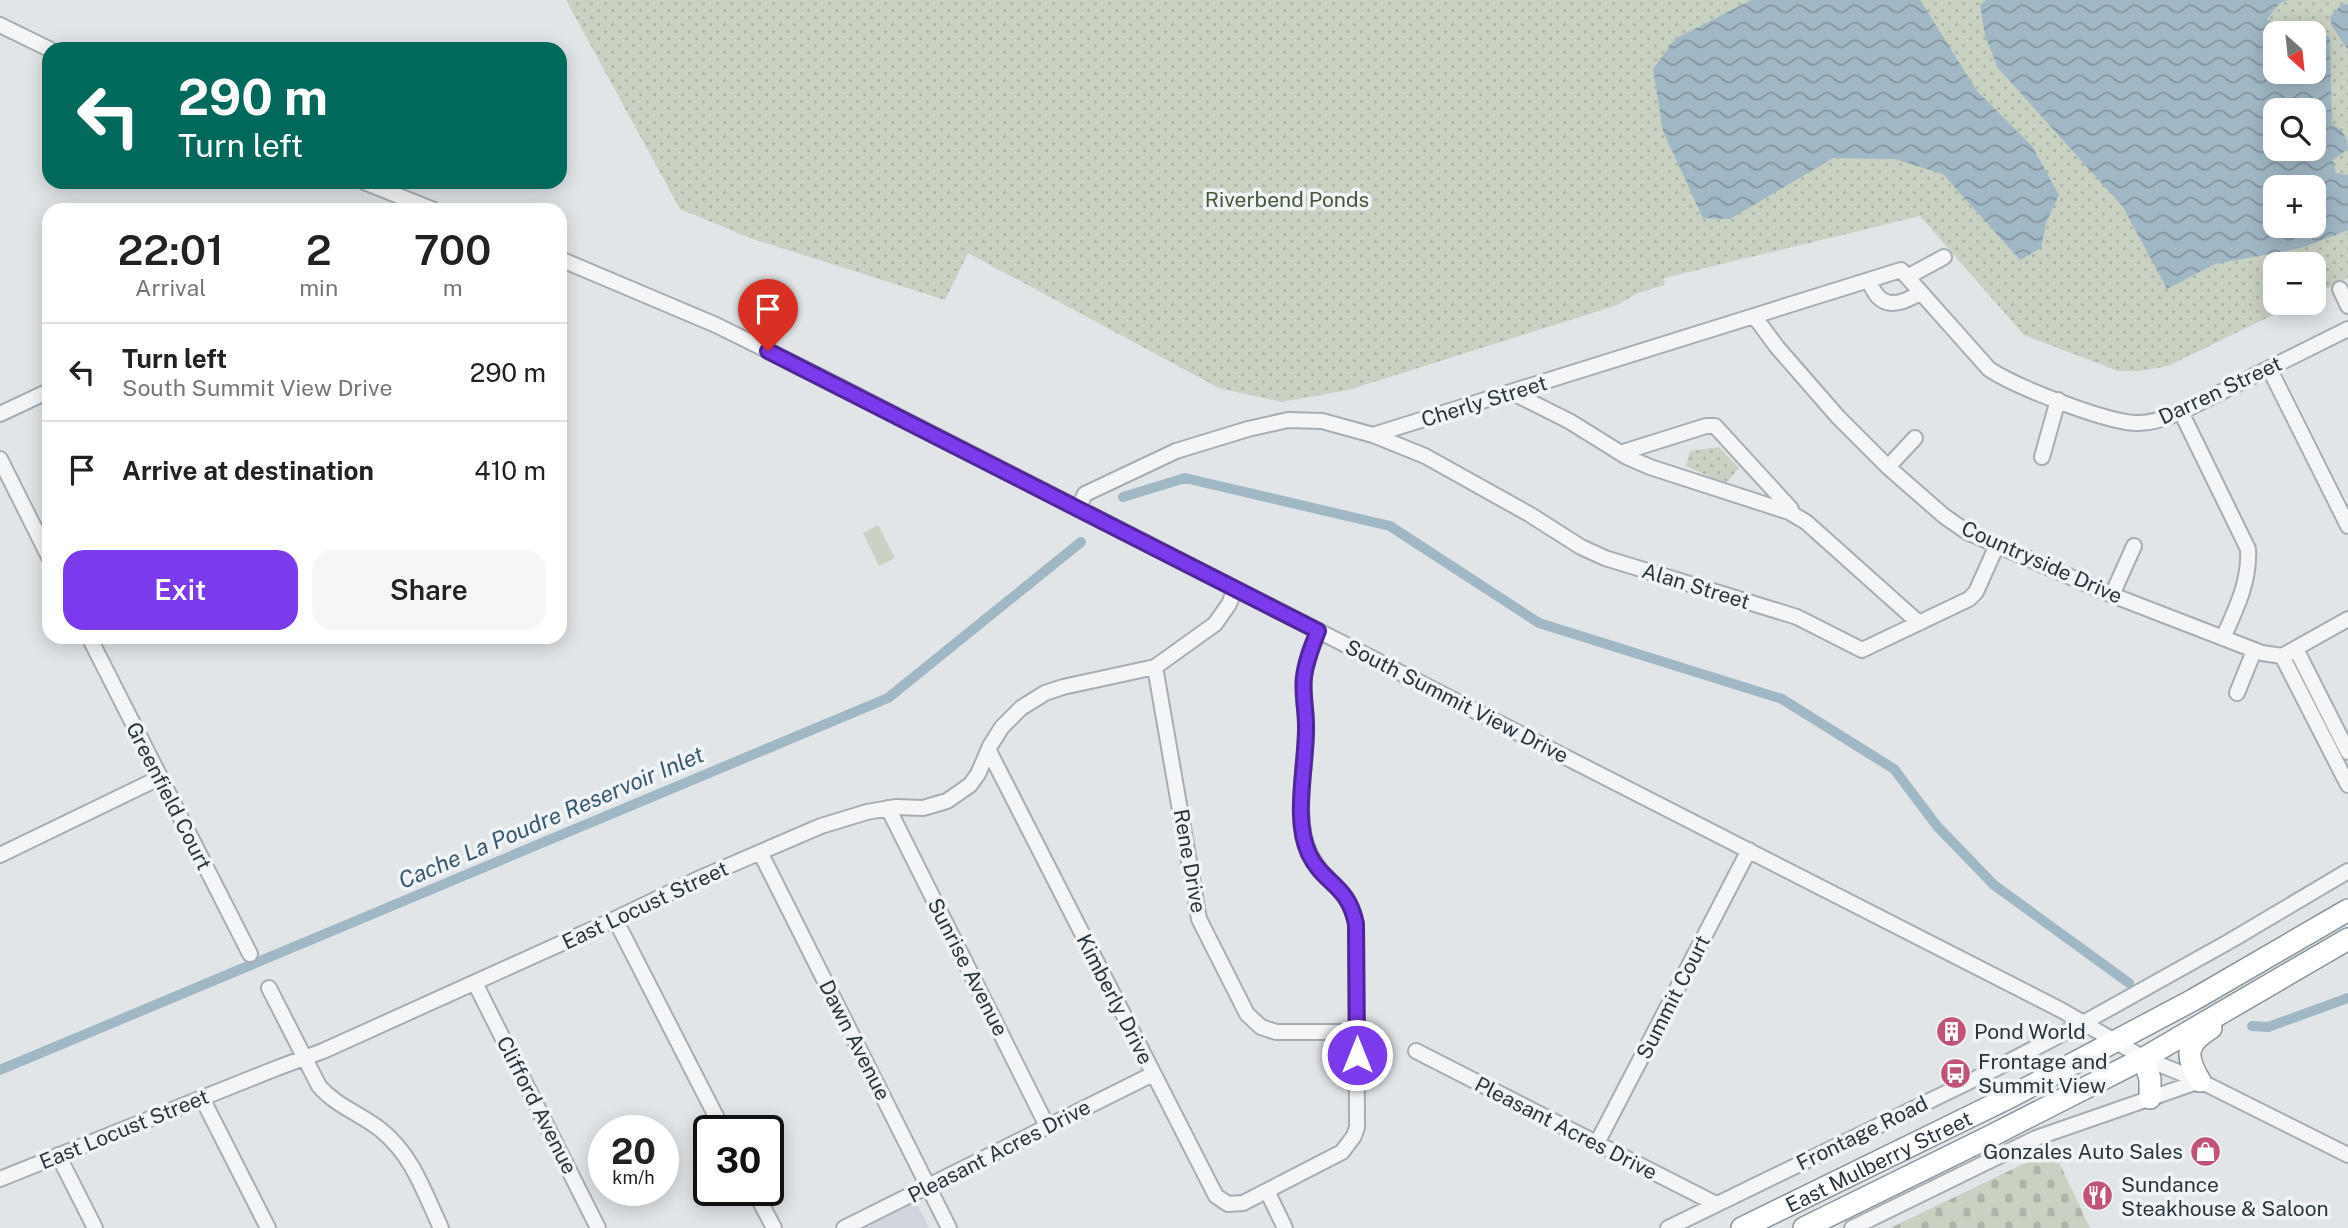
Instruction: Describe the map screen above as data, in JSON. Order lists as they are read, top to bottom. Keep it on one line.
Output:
{"streets":{"highway":["East Mulberry Street"],"street":["Darren Street","Cherly Street","Countryside Drive","Alan Street","South Summit View Drive","Greenfield Court","Rene Drive","East Locust Street","Sunrise Avenue","Summit Court","Kimberly Drive","Dawn Avenue","Clifford Avenue","Pleasant Acres Drive","Frontage Road"]},"crossings":[["Darren Street","Cherly Street"],["Cherly Street","Countryside Drive"],["Cherly Street","Alan Street"],["Countryside Drive","Alan Street"],["South Summit View Drive","East Locust Street"],["South Summit View Drive","Summit Court"],["South Summit View Drive","Kimberly Drive"],["South Summit View Drive","Frontage Road"],["South Summit View Drive","East Mulberry Street"],["Rene Drive","East Locust Street"],["Rene Drive","Kimberly Drive"],["East Locust Street","Sunrise Avenue"],["East Locust Street","Kimberly Drive"],["East Locust Street","Dawn Avenue"],["East Locust Street","Clifford Avenue"],["Sunrise Avenue","Pleasant Acres Drive"],["Summit Court","Pleasant Acres Drive"],["Kimberly Drive","Pleasant Acres Drive"],["Dawn Avenue","Pleasant Acres Drive"],["Pleasant Acres Drive","Frontage Road"]],"water":["Cache La Poudre Reservoir Inlet"],"parks":["Riverbend Ponds"],"places":{"building":["Pond World"],"bus stop":["Frontage and Summit View"],"shop":["Gonzales Auto Sales"],"restaurant":["Sundance Steakhouse & Saloon"]},"north":"bottom right","page":{"map_buttons":["+","−"],"turn":["290 m","Turn left"],"eta":["22:01","Arrival","2","min","700","m"],"list":[{"name":"Turn left","note":"South Summit View Drive","value":"290 m"},{"name":"Arrive at destination","value":"410 m"}],"buttons":["Exit","Share"],"speed":"20 km/h","limit":"30"}}
